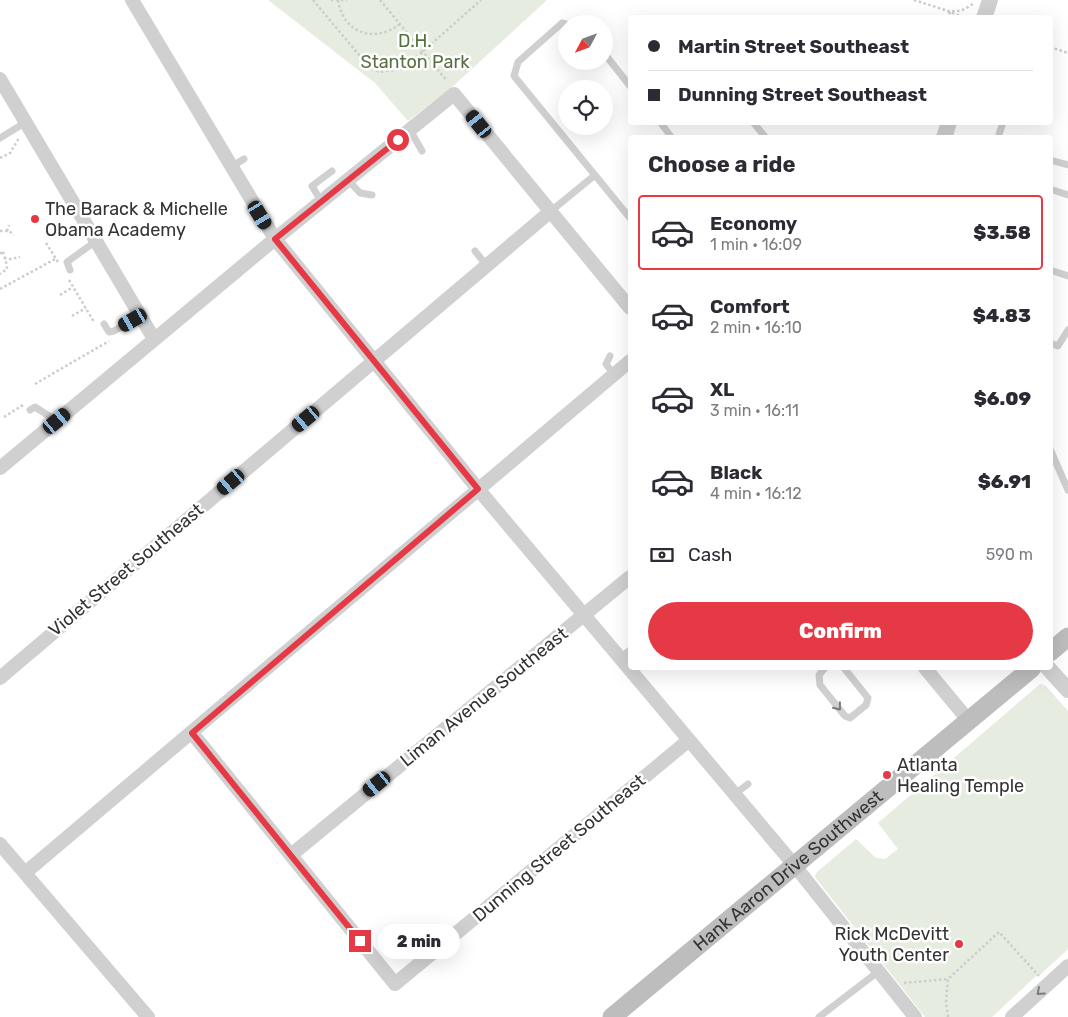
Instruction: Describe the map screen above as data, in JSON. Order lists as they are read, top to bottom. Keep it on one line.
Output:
{"streets":{"main road":["Hank Aaron Drive Southwest"],"street":["Violet Street Southeast","Liman Avenue Southeast","Dunning Street Southeast"]},"crossings":[["Liman Avenue Southeast","Dunning Street Southeast"]],"parks":["D.H. Stanton Park"],"places":["The Barack & Michelle Obama Academy","Atlanta Healing Temple","Rick McDevitt Youth Center"],"north":"bottom left","page":{"banner":["Martin Street Southeast","Dunning Street Southeast"],"heading":"Choose a ride","list":[{"name":"Economy","note":"1 min · 16:09","value":"$3.58"},{"name":"Comfort","note":"2 min · 16:10","value":"$4.83"},{"name":"XL","note":"3 min · 16:11","value":"$6.09"},{"name":"Black","note":"4 min · 16:12","value":"$6.91"}],"pay":["Cash","590 m"],"buttons":"Confirm","bubble":"2 min"}}
